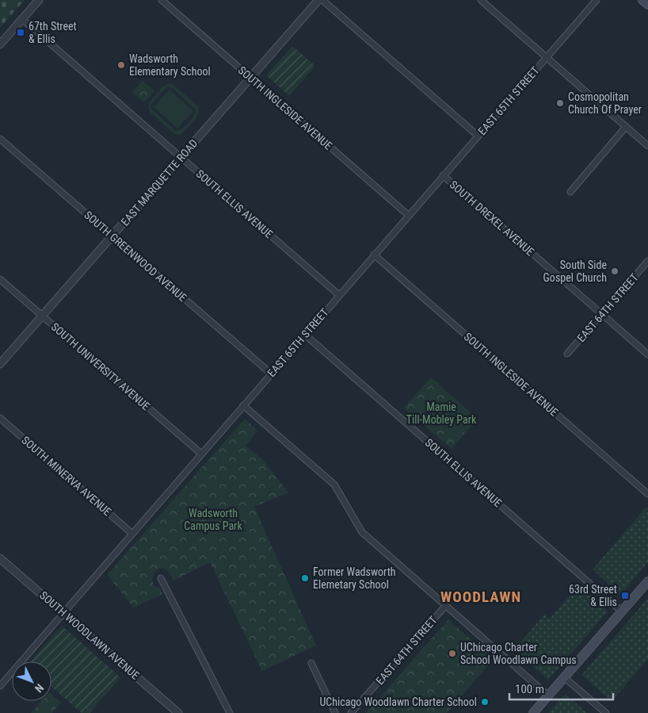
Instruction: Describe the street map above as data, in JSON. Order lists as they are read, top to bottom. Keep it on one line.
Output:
{"streets":{"street":["EAST 65TH STREET","SOUTH INGLESIDE AVENUE","EAST MARQUETTE ROAD","SOUTH ELLIS AVENUE","SOUTH DREXEL AVENUE","SOUTH GREENWOOD AVENUE","EAST 64TH STREET","SOUTH UNIVERSITY AVENUE","SOUTH MINERVA AVENUE","SOUTH WOODLAWN AVENUE"]},"crossings":[["EAST 65TH STREET","SOUTH INGLESIDE AVENUE"],["EAST 65TH STREET","SOUTH ELLIS AVENUE"],["EAST 65TH STREET","SOUTH DREXEL AVENUE"],["EAST 65TH STREET","SOUTH GREENWOOD AVENUE"],["EAST 65TH STREET","SOUTH UNIVERSITY AVENUE"],["EAST 65TH STREET","SOUTH MINERVA AVENUE"],["EAST 65TH STREET","SOUTH WOODLAWN AVENUE"],["SOUTH INGLESIDE AVENUE","EAST MARQUETTE ROAD"],["EAST MARQUETTE ROAD","SOUTH ELLIS AVENUE"],["EAST MARQUETTE ROAD","SOUTH GREENWOOD AVENUE"],["EAST MARQUETTE ROAD","SOUTH UNIVERSITY AVENUE"],["SOUTH DREXEL AVENUE","EAST 64TH STREET"]],"districts":["WOODLAWN"],"parks":["Mamie Till-Mobley Park","Wadsworth Campus Park"],"places":{"transit":["67th Street & Ellis","63rd Street & Ellis"],"other":["Wadsworth Elementary School","Cosmopolitan Church Of Prayer","South Side Gospel Church","Former Wadsworth Elemetary School","UChicago Charter School Woodlawn Campus","UChicago Woodlawn Charter School"]},"scale_bar":"100 m","north":"bottom right"}
